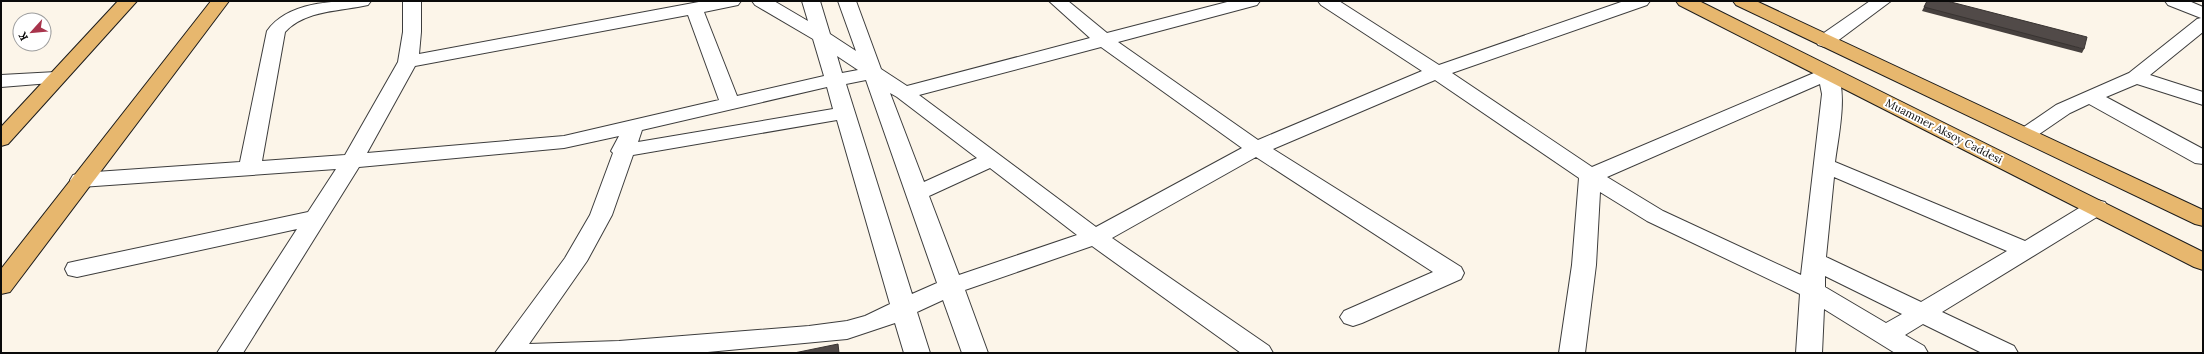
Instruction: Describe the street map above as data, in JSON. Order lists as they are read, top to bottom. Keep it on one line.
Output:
{"streets":{"main road":["Muammer Aksoy Caddesi"]},"north":"bottom left"}
